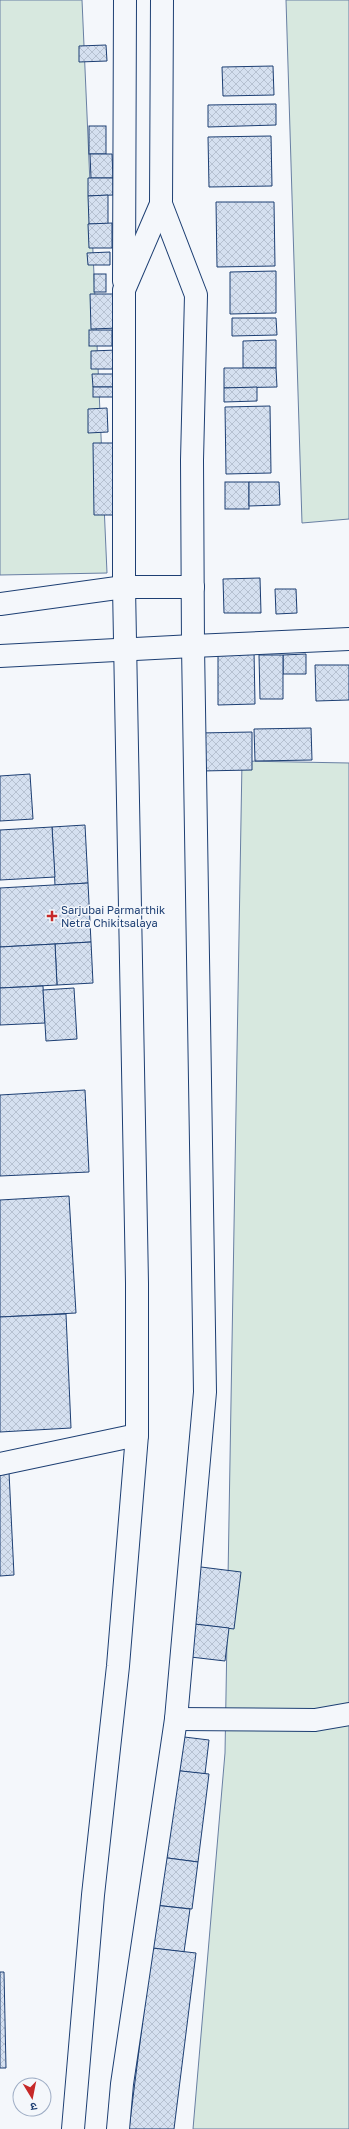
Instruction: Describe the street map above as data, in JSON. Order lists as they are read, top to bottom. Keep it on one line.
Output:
{"places":{"health":["Sarjubai Parmarthik Netra Chikitsalaya"]},"north":"bottom"}
